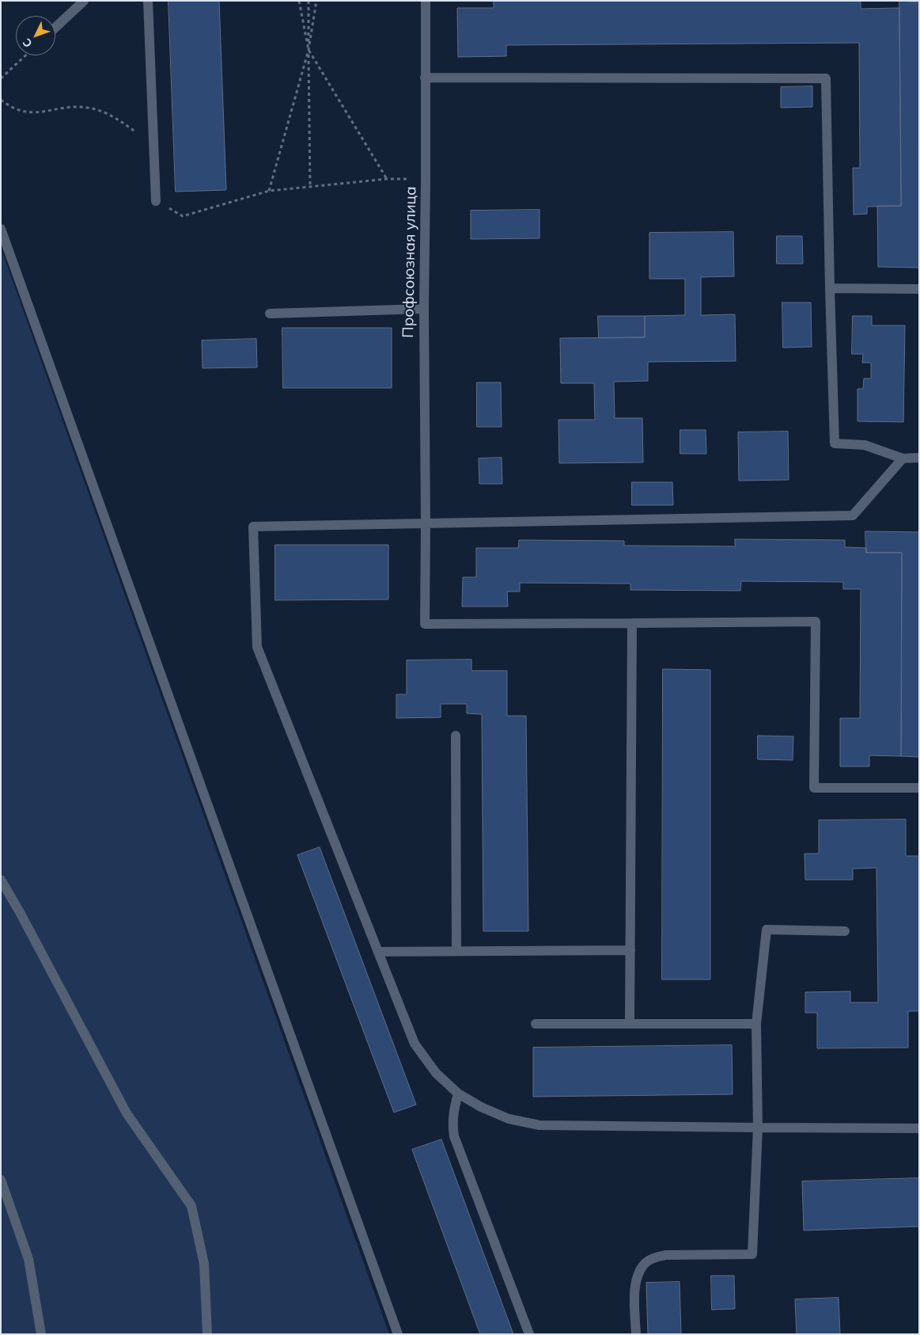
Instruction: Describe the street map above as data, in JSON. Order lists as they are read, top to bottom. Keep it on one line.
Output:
{"streets":{"street":["Профсоюзная улица"]},"north":"bottom left"}
